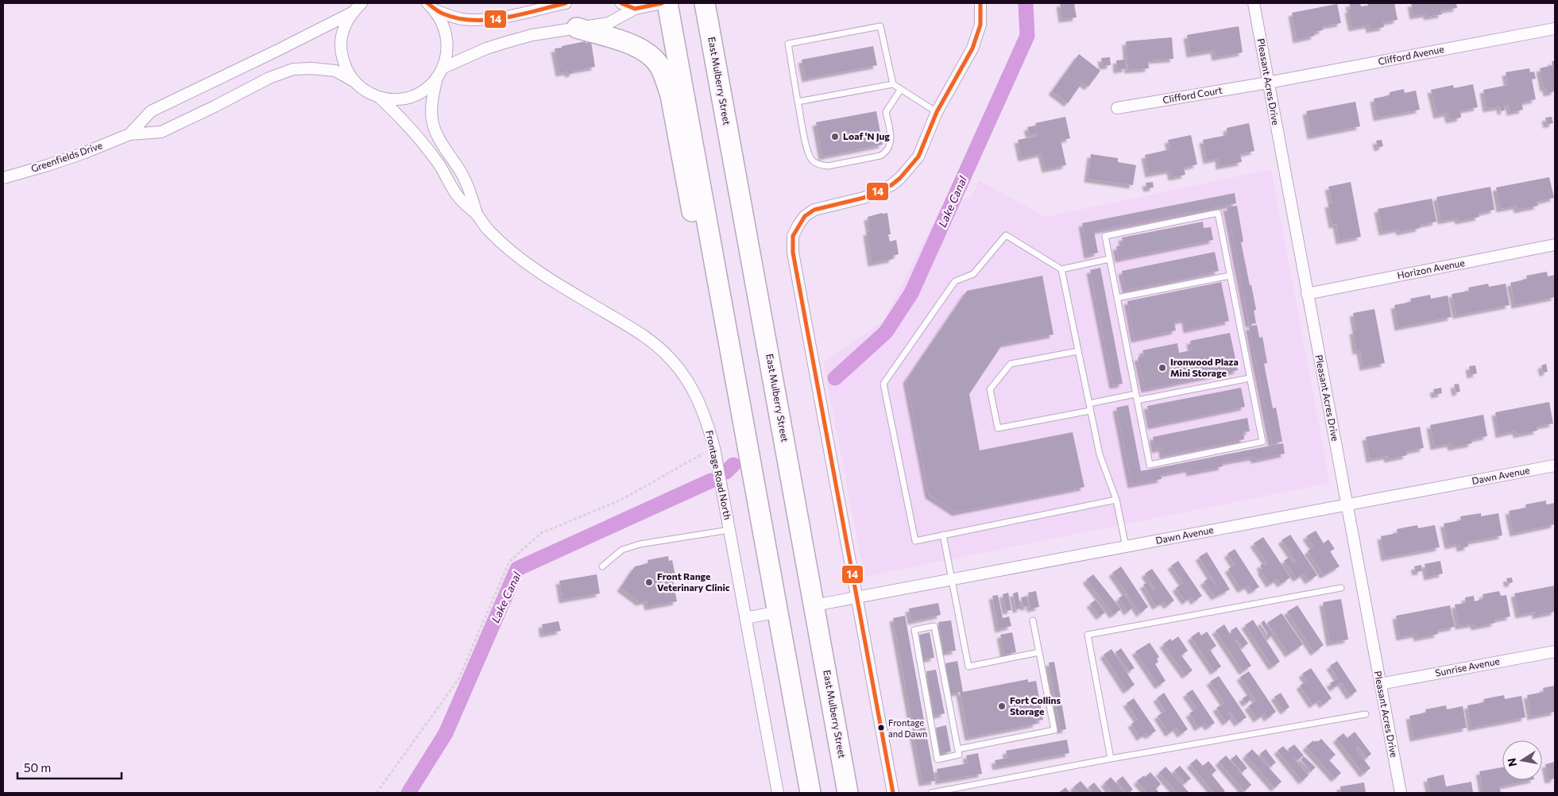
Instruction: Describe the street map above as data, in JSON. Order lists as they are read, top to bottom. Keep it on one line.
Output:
{"streets":{"highway":["East Mulberry Street"],"street":["Clifford Avenue","Pleasant Acres Drive","Clifford Court","Greenfields Drive","Horizon Avenue","Frontage Road North","Dawn Avenue","Sunrise Avenue"]},"crossings":[["Clifford Avenue","Pleasant Acres Drive"],["Clifford Avenue","Clifford Court"],["East Mulberry Street","Dawn Avenue"],["Pleasant Acres Drive","Clifford Court"],["Pleasant Acres Drive","Horizon Avenue"],["Pleasant Acres Drive","Dawn Avenue"],["Pleasant Acres Drive","Sunrise Avenue"]],"water":["Lake Canal"],"places":["Loaf 'N Jug","Ironwood Plaza Mini Storage","Front Range Veterinary Clinic","Fort Collins Storage","Frontage and Dawn"],"lines":["transit line 14"],"scale_bar":"50 m","north":"left"}
